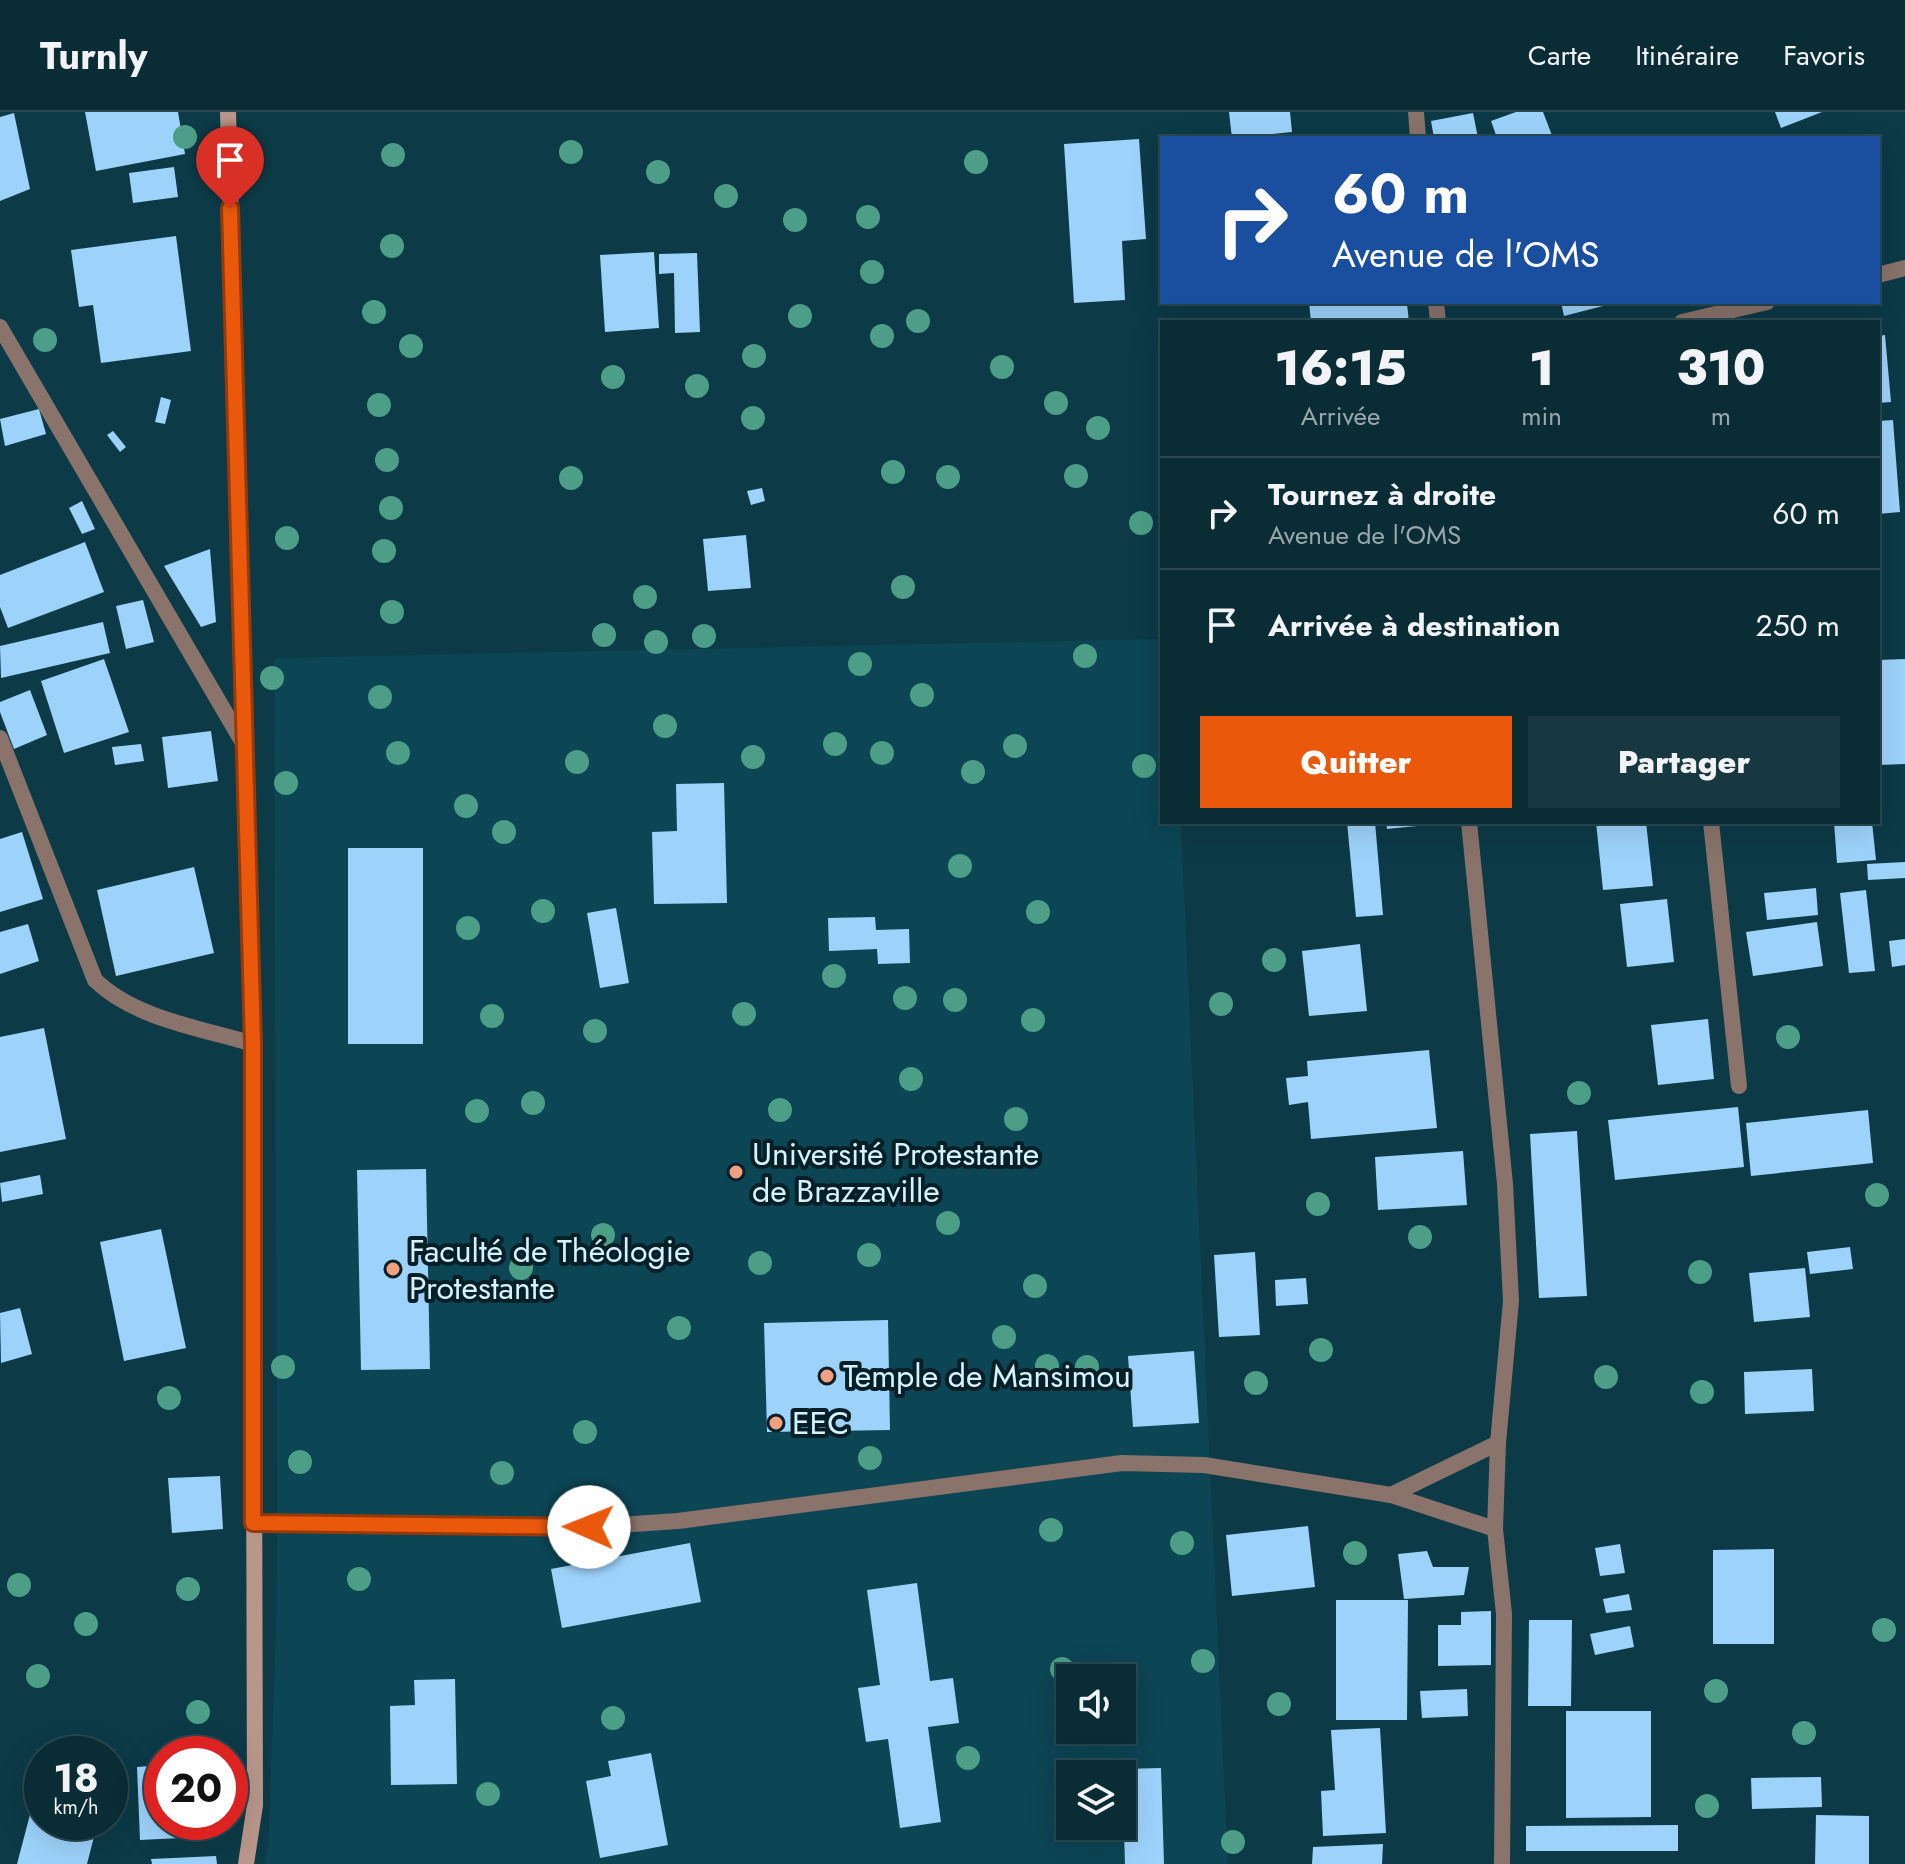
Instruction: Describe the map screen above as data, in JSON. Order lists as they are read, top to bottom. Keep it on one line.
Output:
{"places":["Université Protestante de Brazzaville","Faculté de Théologie Protestante","Temple de Mansimou","EEC"],"page":{"header":"Turnly","nav":["Carte","Itinéraire","Favoris"],"turn":["60 m","Avenue de l'OMS"],"eta":["16:15","Arrivée","1","min","310","m"],"list":[{"name":"Tournez à droite","note":"Avenue de l'OMS","value":"60 m"},{"name":"Arrivée à destination","value":"250 m"}],"buttons":["Quitter","Partager"],"speed":"18 km/h","limit":"20"}}
